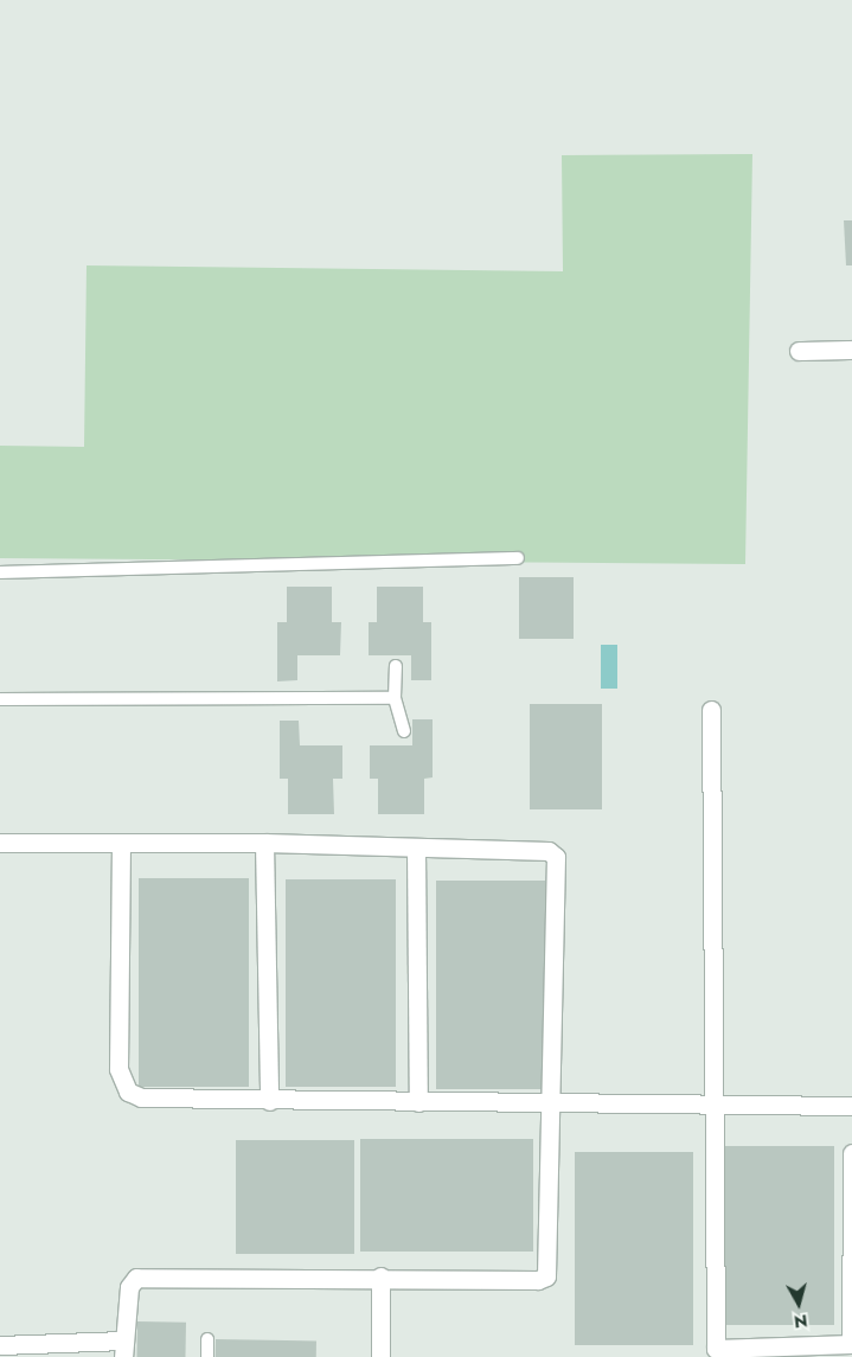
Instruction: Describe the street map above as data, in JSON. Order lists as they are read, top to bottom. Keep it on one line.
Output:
{"north":"bottom"}
